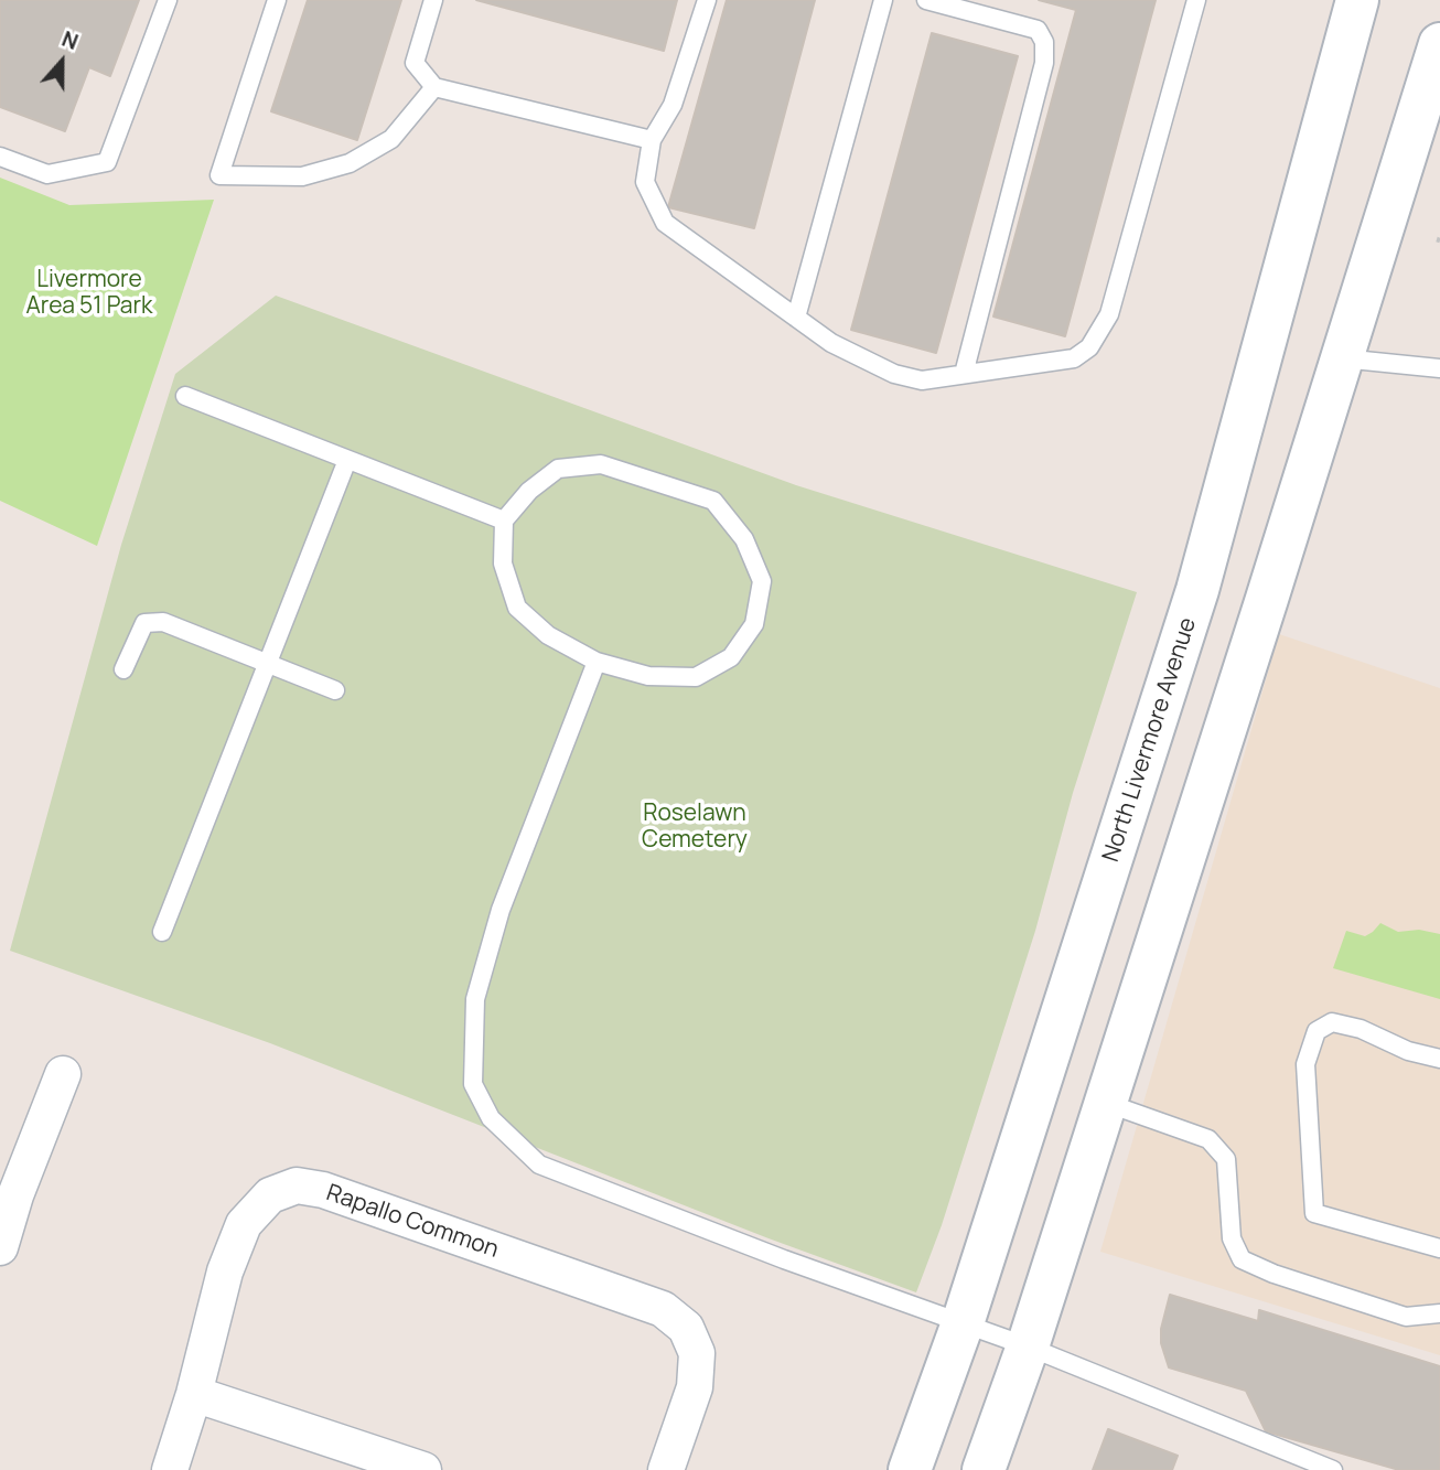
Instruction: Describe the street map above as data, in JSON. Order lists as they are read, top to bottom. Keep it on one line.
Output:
{"streets":{"main road":["North Livermore Avenue"],"street":["Rapallo Common"]},"parks":["Livermore Area 51 Park","Roselawn Cemetery"],"north":"top"}
